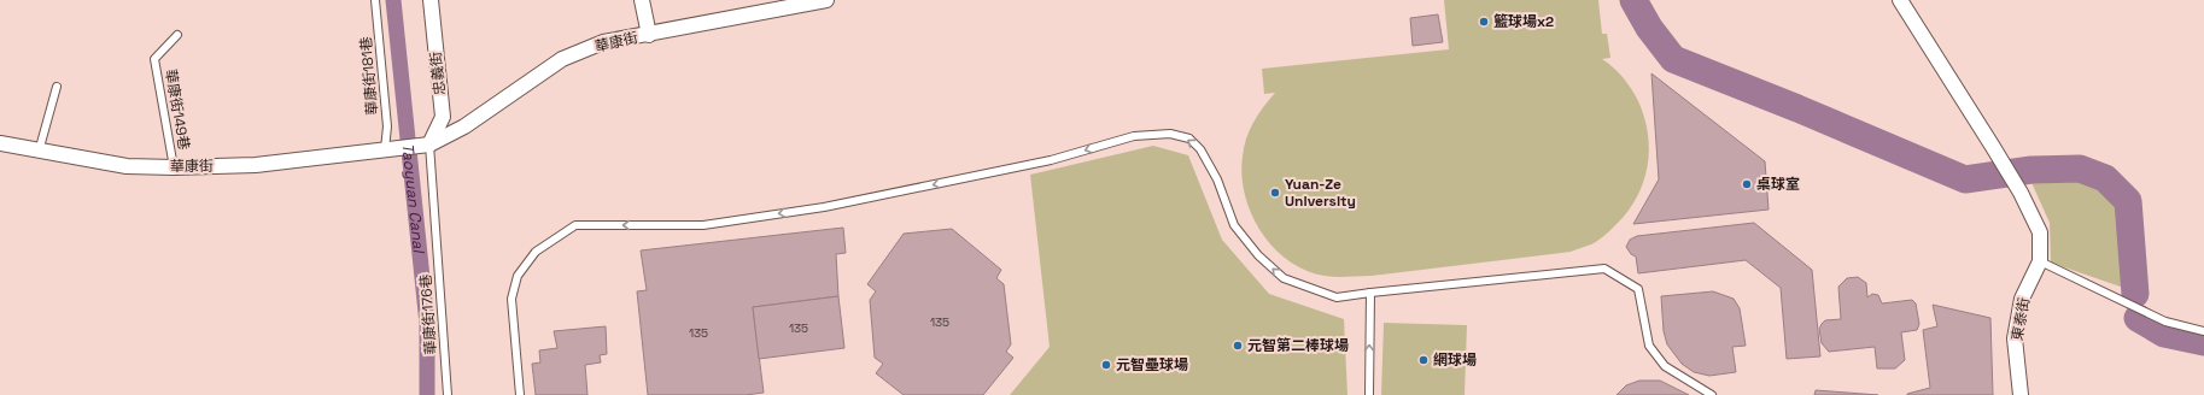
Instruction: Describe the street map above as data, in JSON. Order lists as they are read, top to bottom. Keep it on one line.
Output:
{"streets":{"street":["華康街","忠義街","東泰街"],"lane":["華康街181巷","華康街149巷","華康街176巷"]},"crossings":[["華康街","忠義街"],["華康街","華康街181巷"],["華康街","華康街149巷"],["華康街","華康街176巷"],["忠義街","華康街176巷"]],"water":["Taoyuan Canal"],"places":["籃球場x2","桌球室","Yuan-Ze University","元智第二棒球場","網球場","元智壘球場"],"house_numbers":["135","135","135"]}
